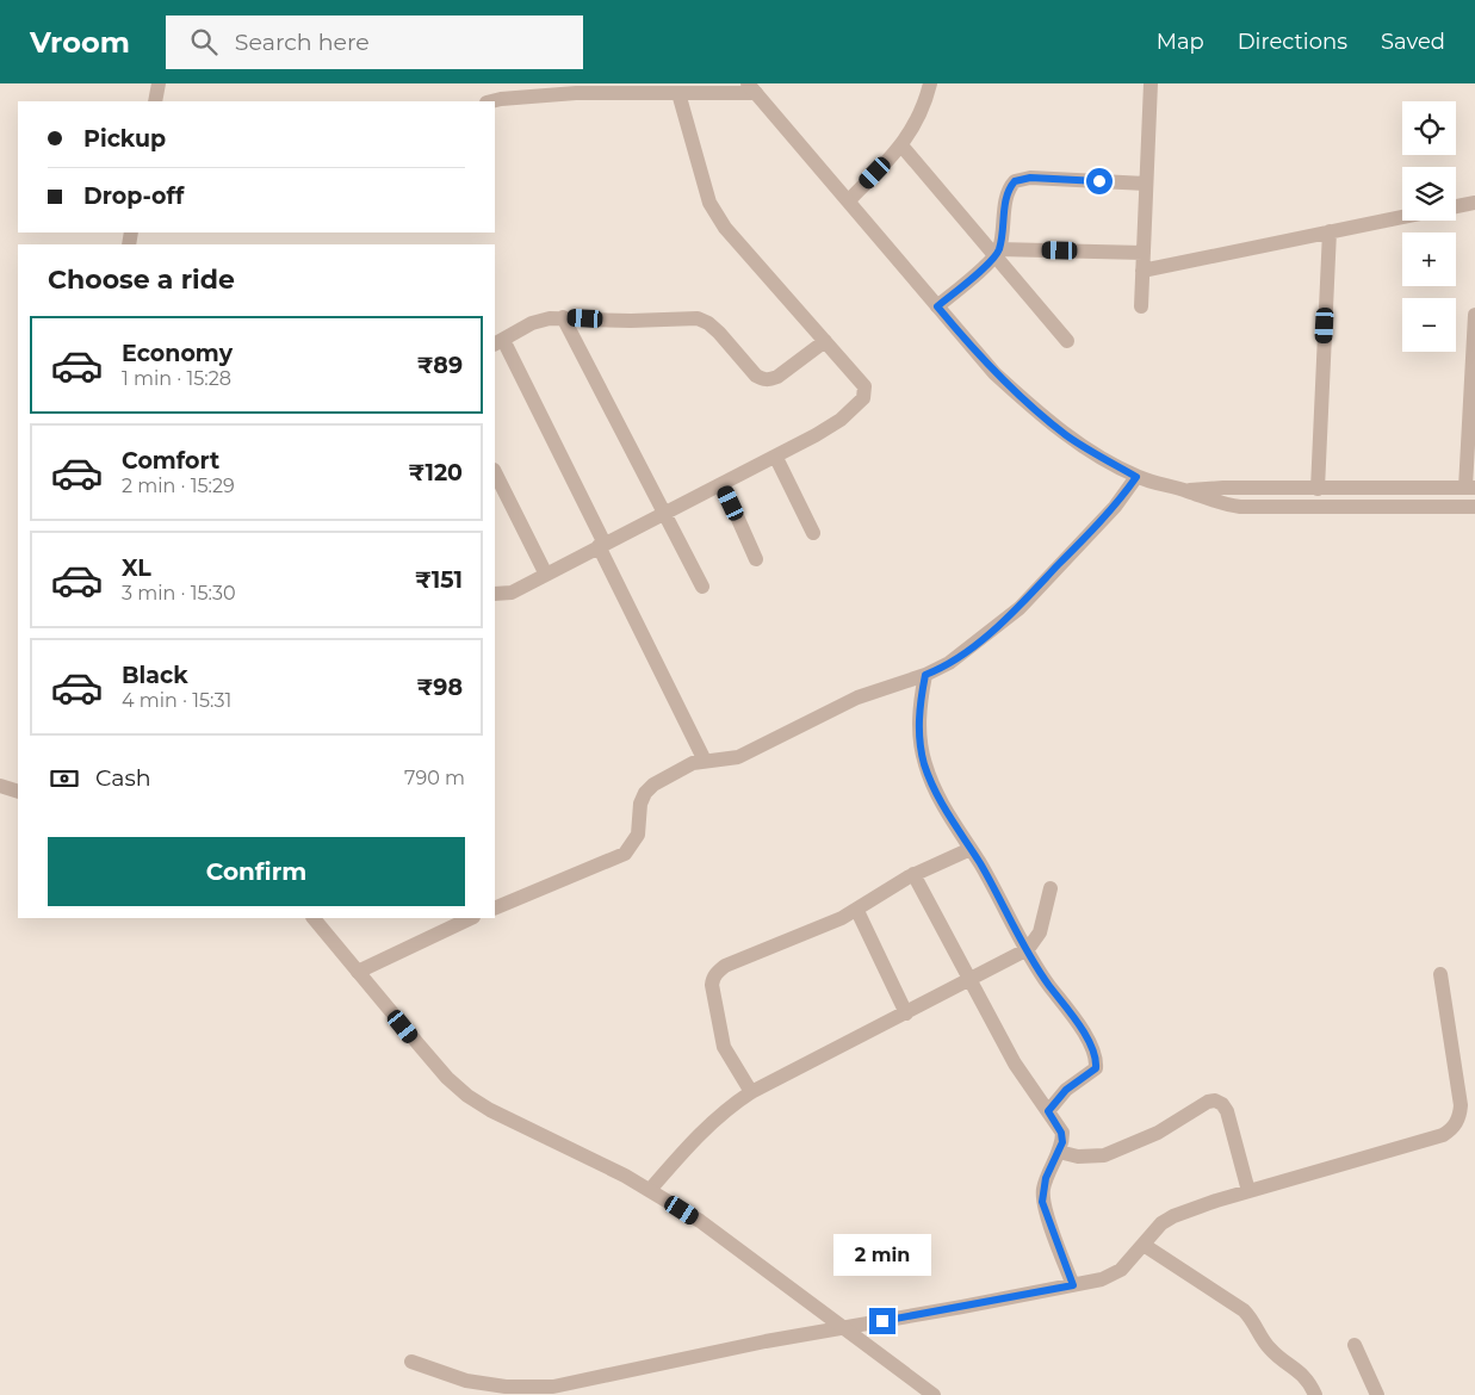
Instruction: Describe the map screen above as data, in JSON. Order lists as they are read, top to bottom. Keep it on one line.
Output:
{"page":{"header":"Vroom","search":"Search here","nav":["Map","Directions","Saved"],"map_buttons":["+","−"],"banner":["Pickup","Drop-off"],"heading":"Choose a ride","list":[{"name":"Economy","note":"1 min · 15:28","value":"₹89"},{"name":"Comfort","note":"2 min · 15:29","value":"₹120"},{"name":"XL","note":"3 min · 15:30","value":"₹151"},{"name":"Black","note":"4 min · 15:31","value":"₹98"}],"pay":["Cash","790 m"],"buttons":"Confirm","bubble":"2 min"}}
